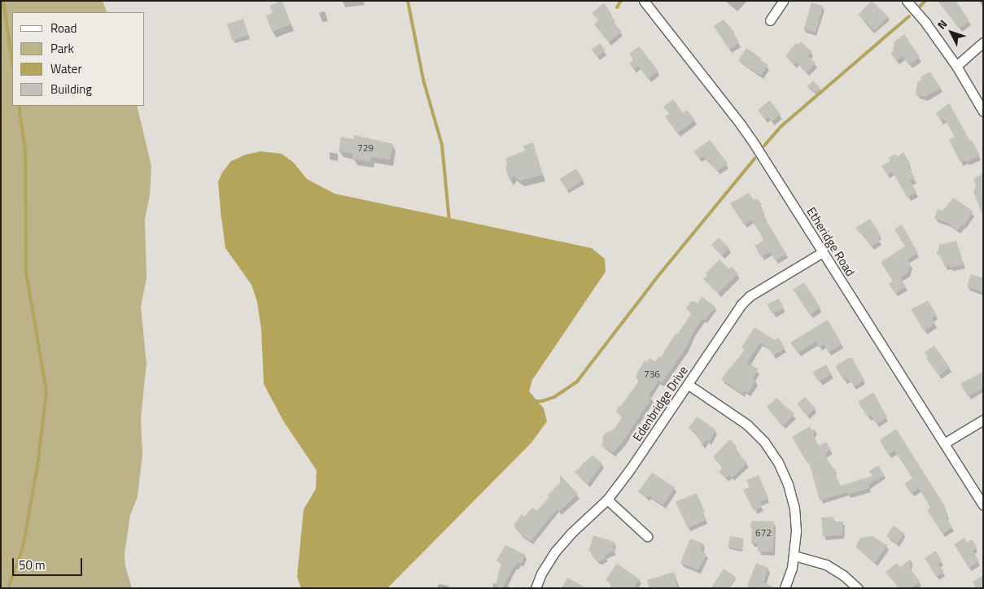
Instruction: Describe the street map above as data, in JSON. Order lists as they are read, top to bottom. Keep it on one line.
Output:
{"streets":{"street":["Etheridge Road","Edenbridge Drive"]},"crossings":[["Etheridge Road","Edenbridge Drive"]],"house_numbers":["729","736","672"],"legend":["Road","Park","Water","Building"],"scale_bar":"50 m","north":"top left"}
